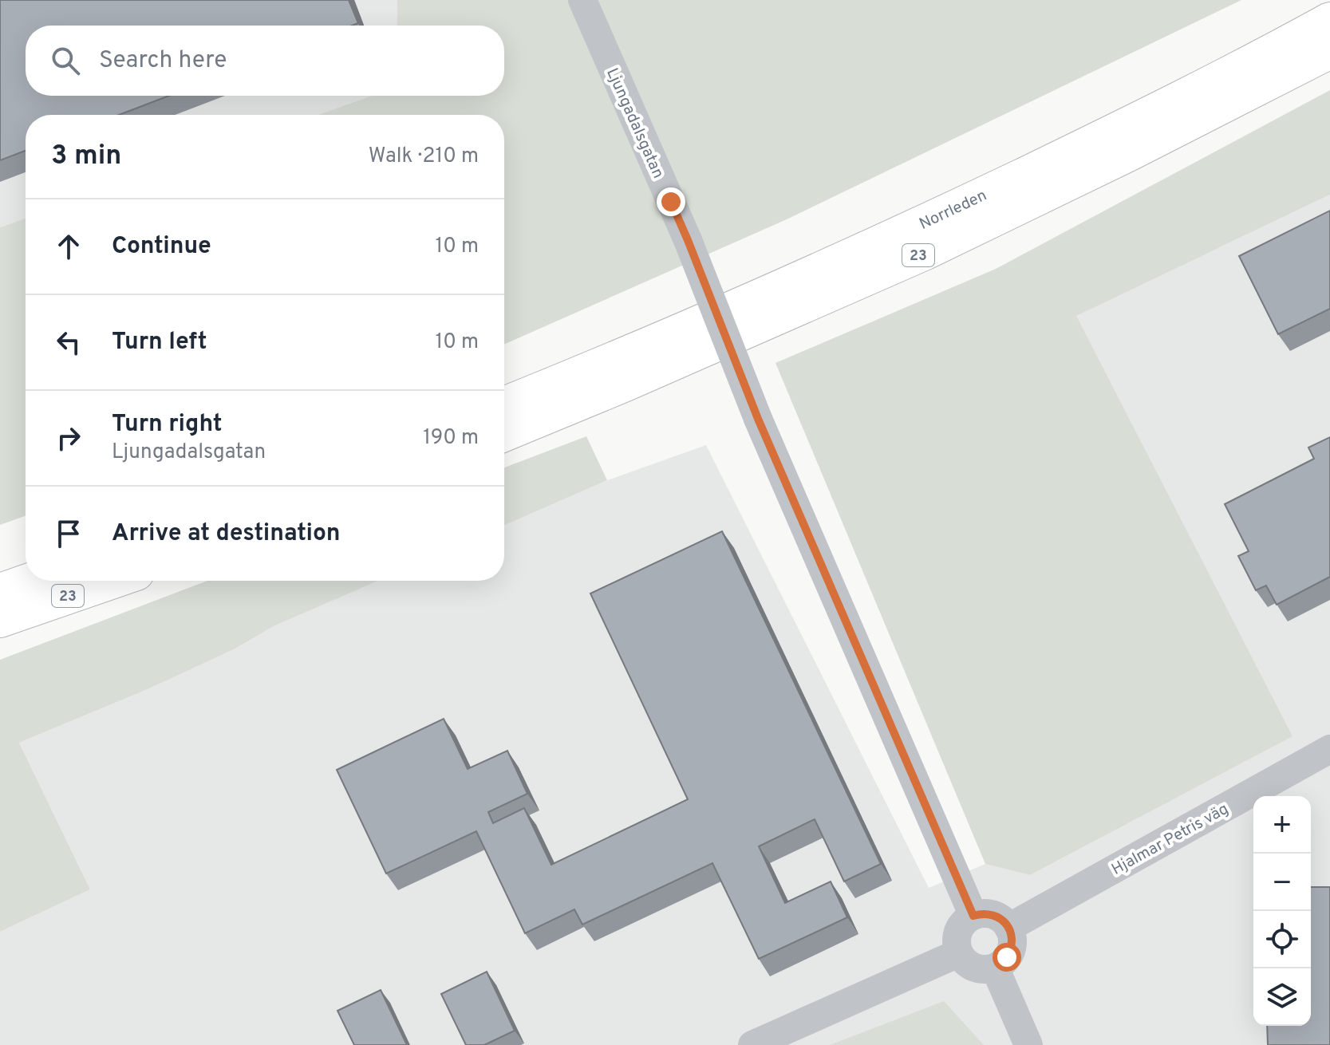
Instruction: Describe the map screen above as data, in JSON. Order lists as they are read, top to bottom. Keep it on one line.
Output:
{"streets":{"highway":["Norrleden","23"],"street":["Ljungadalsgatan","Hjalmar Petris väg"]},"crossings":[["Ljungadalsgatan","Hjalmar Petris väg"]],"page":{"search":"Search here","heading":["3 min","Walk · 210 m"],"list":[["Continue","10 m"],["Turn left","10 m"],["Turn right","Ljungadalsgatan","190 m"],"Arrive at destination"],"map_buttons":["+","−"]}}
